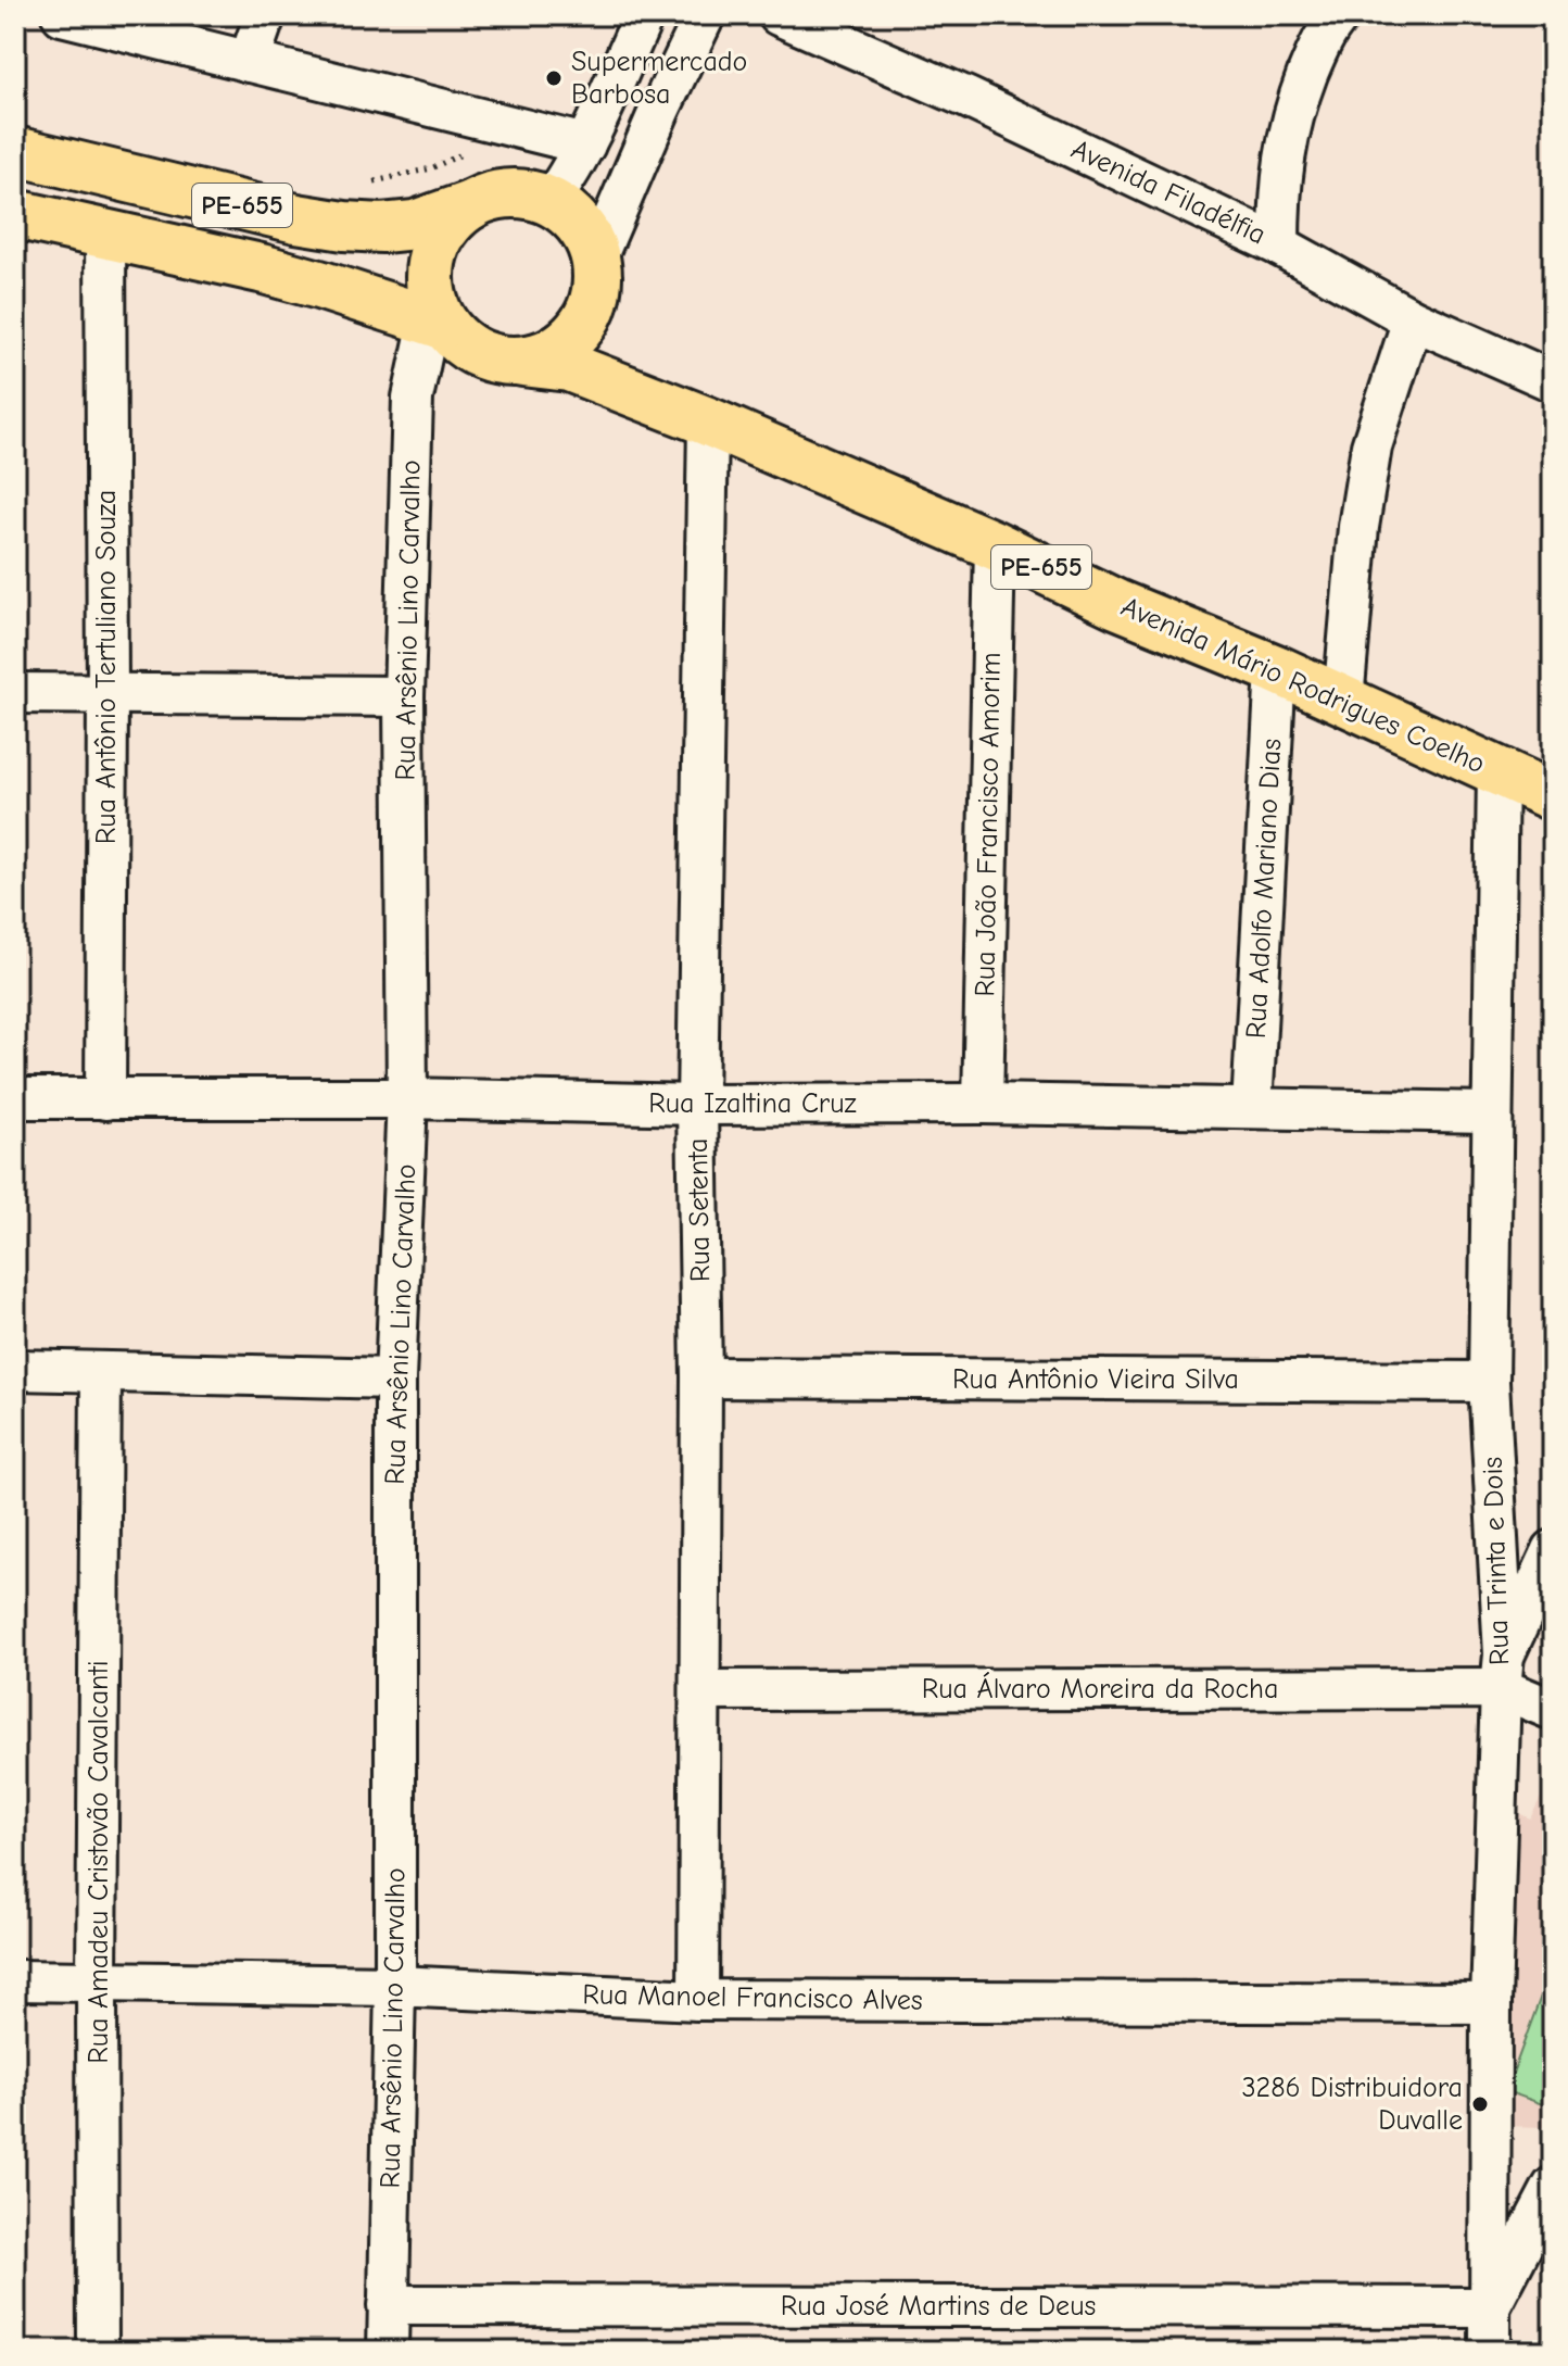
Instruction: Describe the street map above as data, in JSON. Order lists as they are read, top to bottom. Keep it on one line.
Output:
{"streets":{"main road":["PE-655","Avenida Mário Rodrigues Coelho"],"street":["Avenida Filadélfia","Rua Arsênio Lino Carvalho","Rua Antônio Tertuliano Souza","Rua João Francisco Amorim","Rua Adolfo Mariano Dias","Rua Izaltina Cruz","Rua Setenta","Rua Antônio Vieira Silva","Rua Trinta e Dois","Rua Álvaro Moreira da Rocha","Rua Amadeu Cristovão Cavalcanti","Rua Manoel Francisco Alves","Rua José Martins de Deus"]},"crossings":[["PE-655","Rua Arsênio Lino Carvalho"],["PE-655","Rua Antônio Tertuliano Souza"],["PE-655","Avenida Mário Rodrigues Coelho"],["Rua Arsênio Lino Carvalho","Avenida Mário Rodrigues Coelho"],["Rua Arsênio Lino Carvalho","Rua Izaltina Cruz"],["Rua Arsênio Lino Carvalho","Rua Manoel Francisco Alves"],["Rua Arsênio Lino Carvalho","Rua José Martins de Deus"],["Rua Antônio Tertuliano Souza","Rua Izaltina Cruz"],["Avenida Mário Rodrigues Coelho","Rua João Francisco Amorim"],["Avenida Mário Rodrigues Coelho","Rua Adolfo Mariano Dias"],["Avenida Mário Rodrigues Coelho","Rua Setenta"],["Avenida Mário Rodrigues Coelho","Rua Trinta e Dois"],["Rua João Francisco Amorim","Rua Izaltina Cruz"],["Rua Adolfo Mariano Dias","Rua Izaltina Cruz"],["Rua Izaltina Cruz","Rua Setenta"],["Rua Izaltina Cruz","Rua Trinta e Dois"],["Rua Setenta","Rua Antônio Vieira Silva"],["Rua Setenta","Rua Álvaro Moreira da Rocha"],["Rua Setenta","Rua Manoel Francisco Alves"],["Rua Antônio Vieira Silva","Rua Trinta e Dois"],["Rua Trinta e Dois","Rua Álvaro Moreira da Rocha"],["Rua Trinta e Dois","Rua Manoel Francisco Alves"],["Rua Trinta e Dois","Rua José Martins de Deus"],["Rua Amadeu Cristovão Cavalcanti","Rua Manoel Francisco Alves"]],"places":["Supermercado Barbosa","3286 Distribuidora Duvalle"]}
